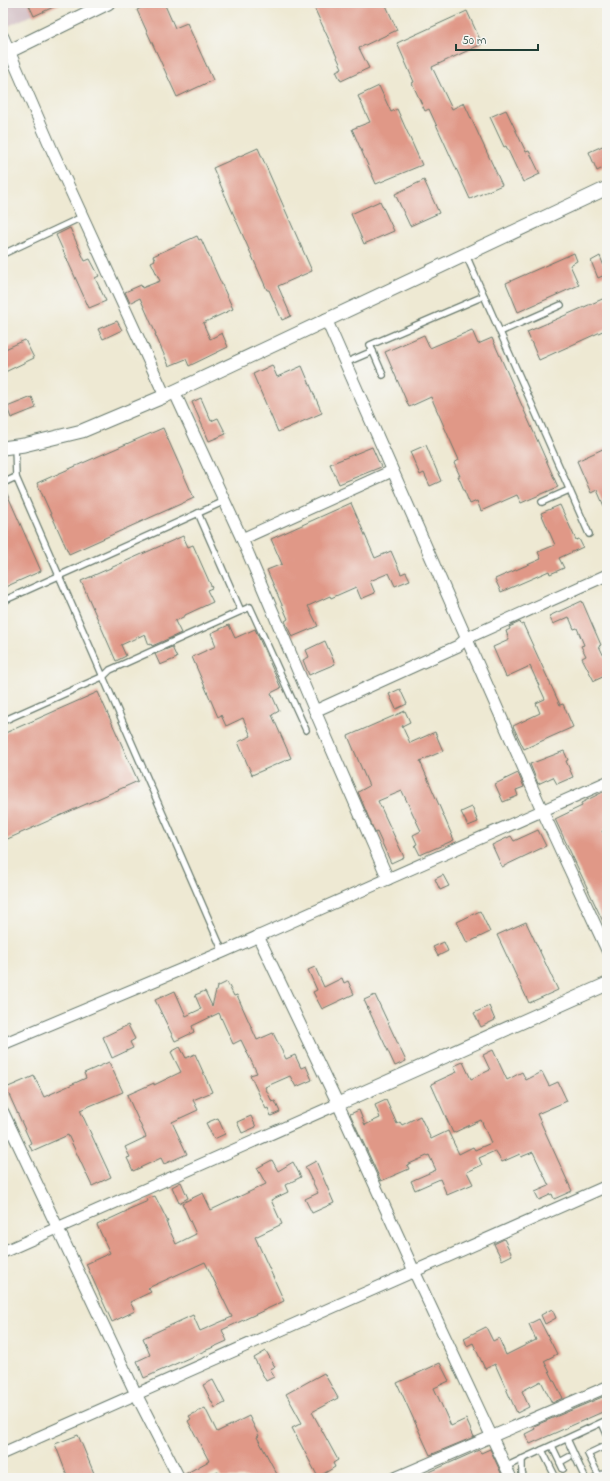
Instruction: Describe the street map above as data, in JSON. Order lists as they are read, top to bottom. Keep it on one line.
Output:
{"scale_bar":"50 m"}
